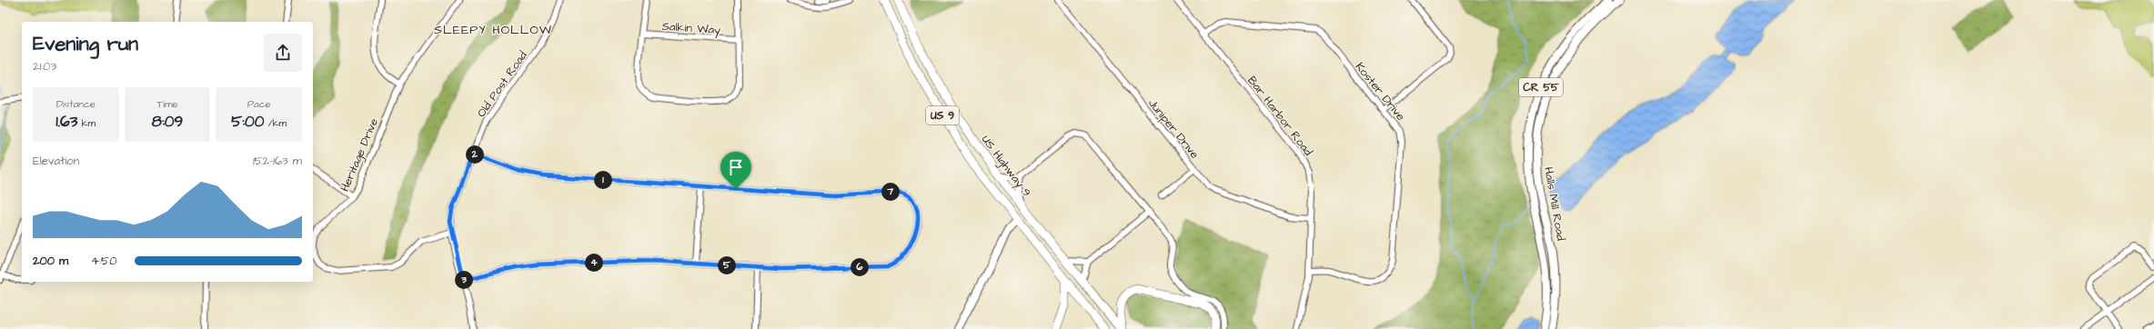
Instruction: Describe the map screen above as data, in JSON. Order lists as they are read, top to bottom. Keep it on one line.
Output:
{"streets":{"highway":["US 9","US Highway 9"],"main road":["CR 55","Halls Mill Road"],"street":["Salkin Way","Old Post Road","Koster Drive","Bar Harbor Road","Juniper Drive","Heritage Drive"]},"crossings":[["Koster Drive","Bar Harbor Road"],["Bar Harbor Road","Juniper Drive"]],"districts":["SLEEPY HOLLOW"],"page":{"heading":["Evening run","21:03"],"stats":[["Distance","1.63 km"],["Time","8:09"],["Pace","5:00 /km"]],"pins":["2","1","7","4","5","6","3"],"chart":["Elevation","152–163 m"],"list":[{"name":"200 m","note":"4:50"}]}}
